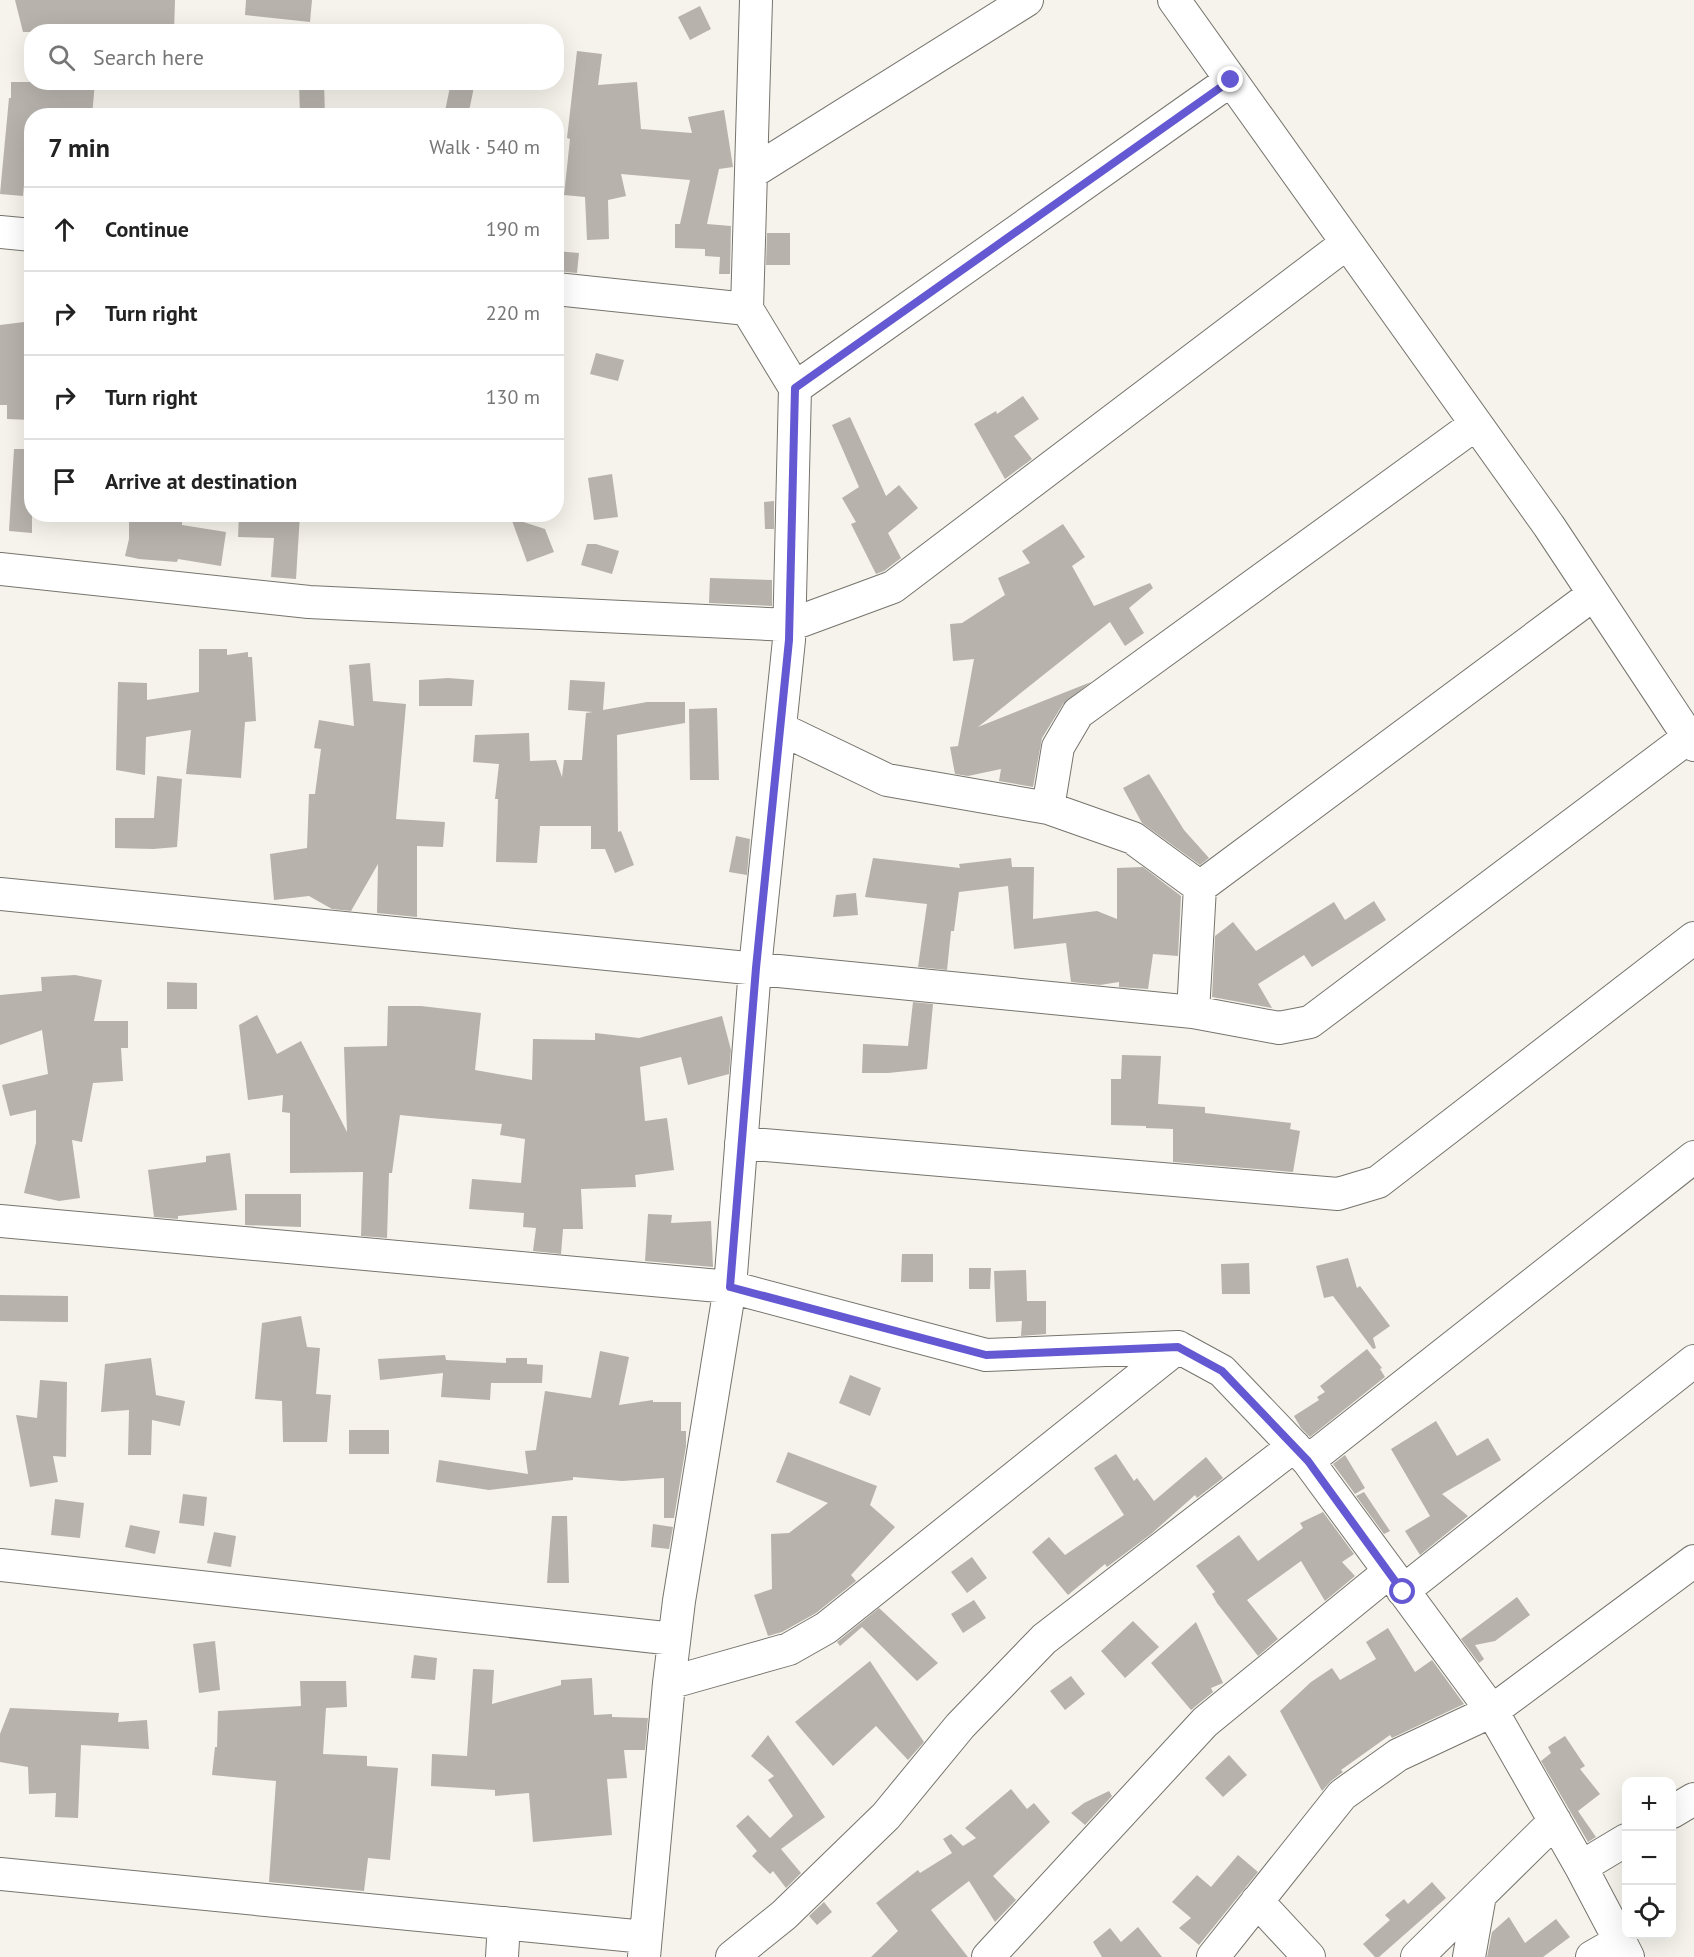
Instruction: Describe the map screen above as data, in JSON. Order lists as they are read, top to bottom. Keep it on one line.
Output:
{"page":{"search":"Search here","heading":["7 min","Walk · 540 m"],"list":[["Continue","190 m"],["Turn right","220 m"],["Turn right","130 m"],"Arrive at destination"],"map_buttons":["+","−"]}}
